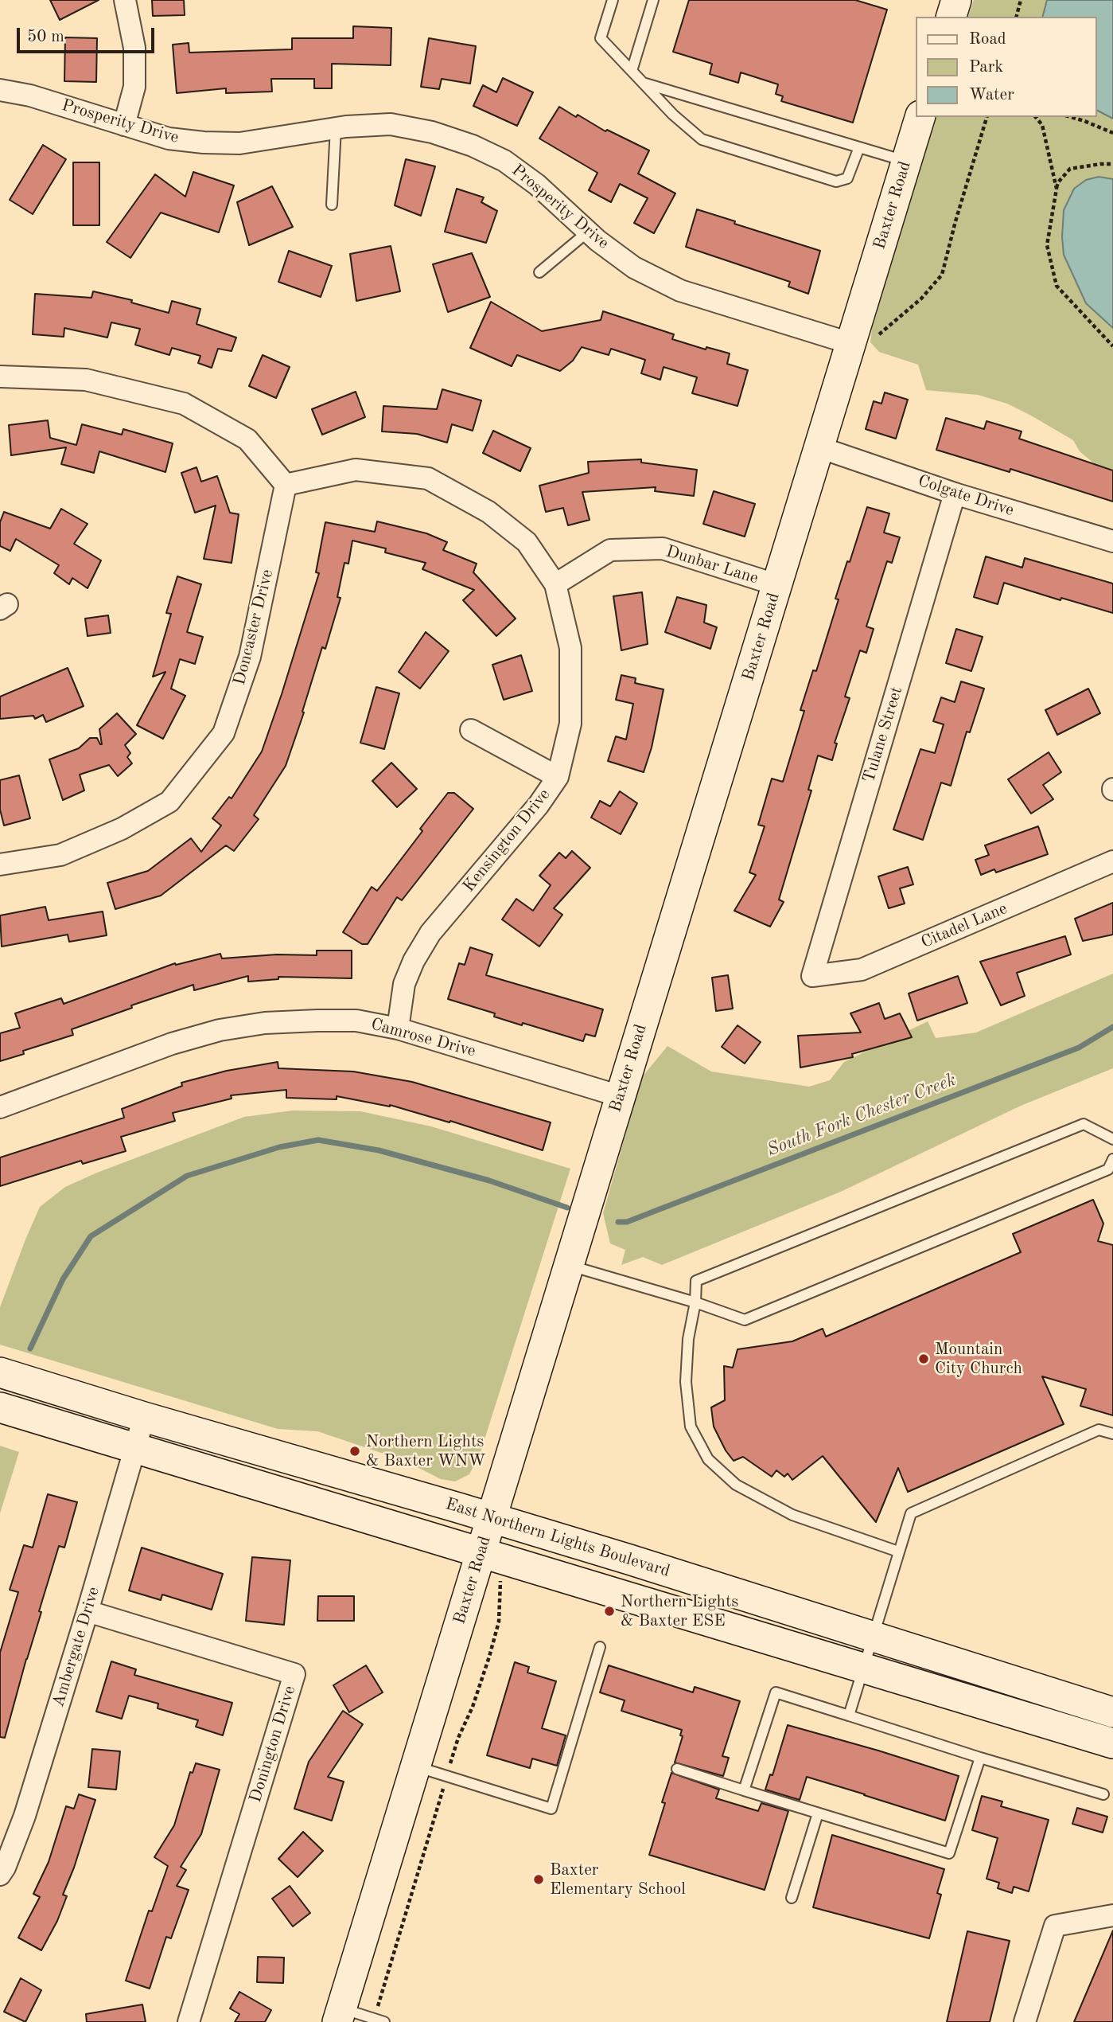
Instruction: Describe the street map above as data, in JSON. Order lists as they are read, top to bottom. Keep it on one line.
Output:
{"streets":{"main road":["Baxter Road","East Northern Lights Boulevard"],"street":["Prosperity Drive","Colgate Drive","Dunbar Lane","Doncaster Drive","Tulane Street","Kensington Drive","Citadel Lane","Camrose Drive","Ambergate Drive","Donington Drive"]},"crossings":[["Prosperity Drive","Baxter Road"],["Baxter Road","Colgate Drive"],["Baxter Road","Dunbar Lane"],["Baxter Road","Camrose Drive"],["Baxter Road","East Northern Lights Boulevard"],["Colgate Drive","Tulane Street"],["Dunbar Lane","Kensington Drive"],["Doncaster Drive","Kensington Drive"],["Tulane Street","Citadel Lane"],["Kensington Drive","Camrose Drive"],["East Northern Lights Boulevard","Ambergate Drive"],["Ambergate Drive","Donington Drive"]],"water":["South Fork Chester Creek"],"places":["Mountain City Church","Northern Lights & Baxter WNW","Northern Lights & Baxter ESE","Baxter Elementary School"],"legend":["Road","Park","Water"],"scale_bar":"50 m"}
